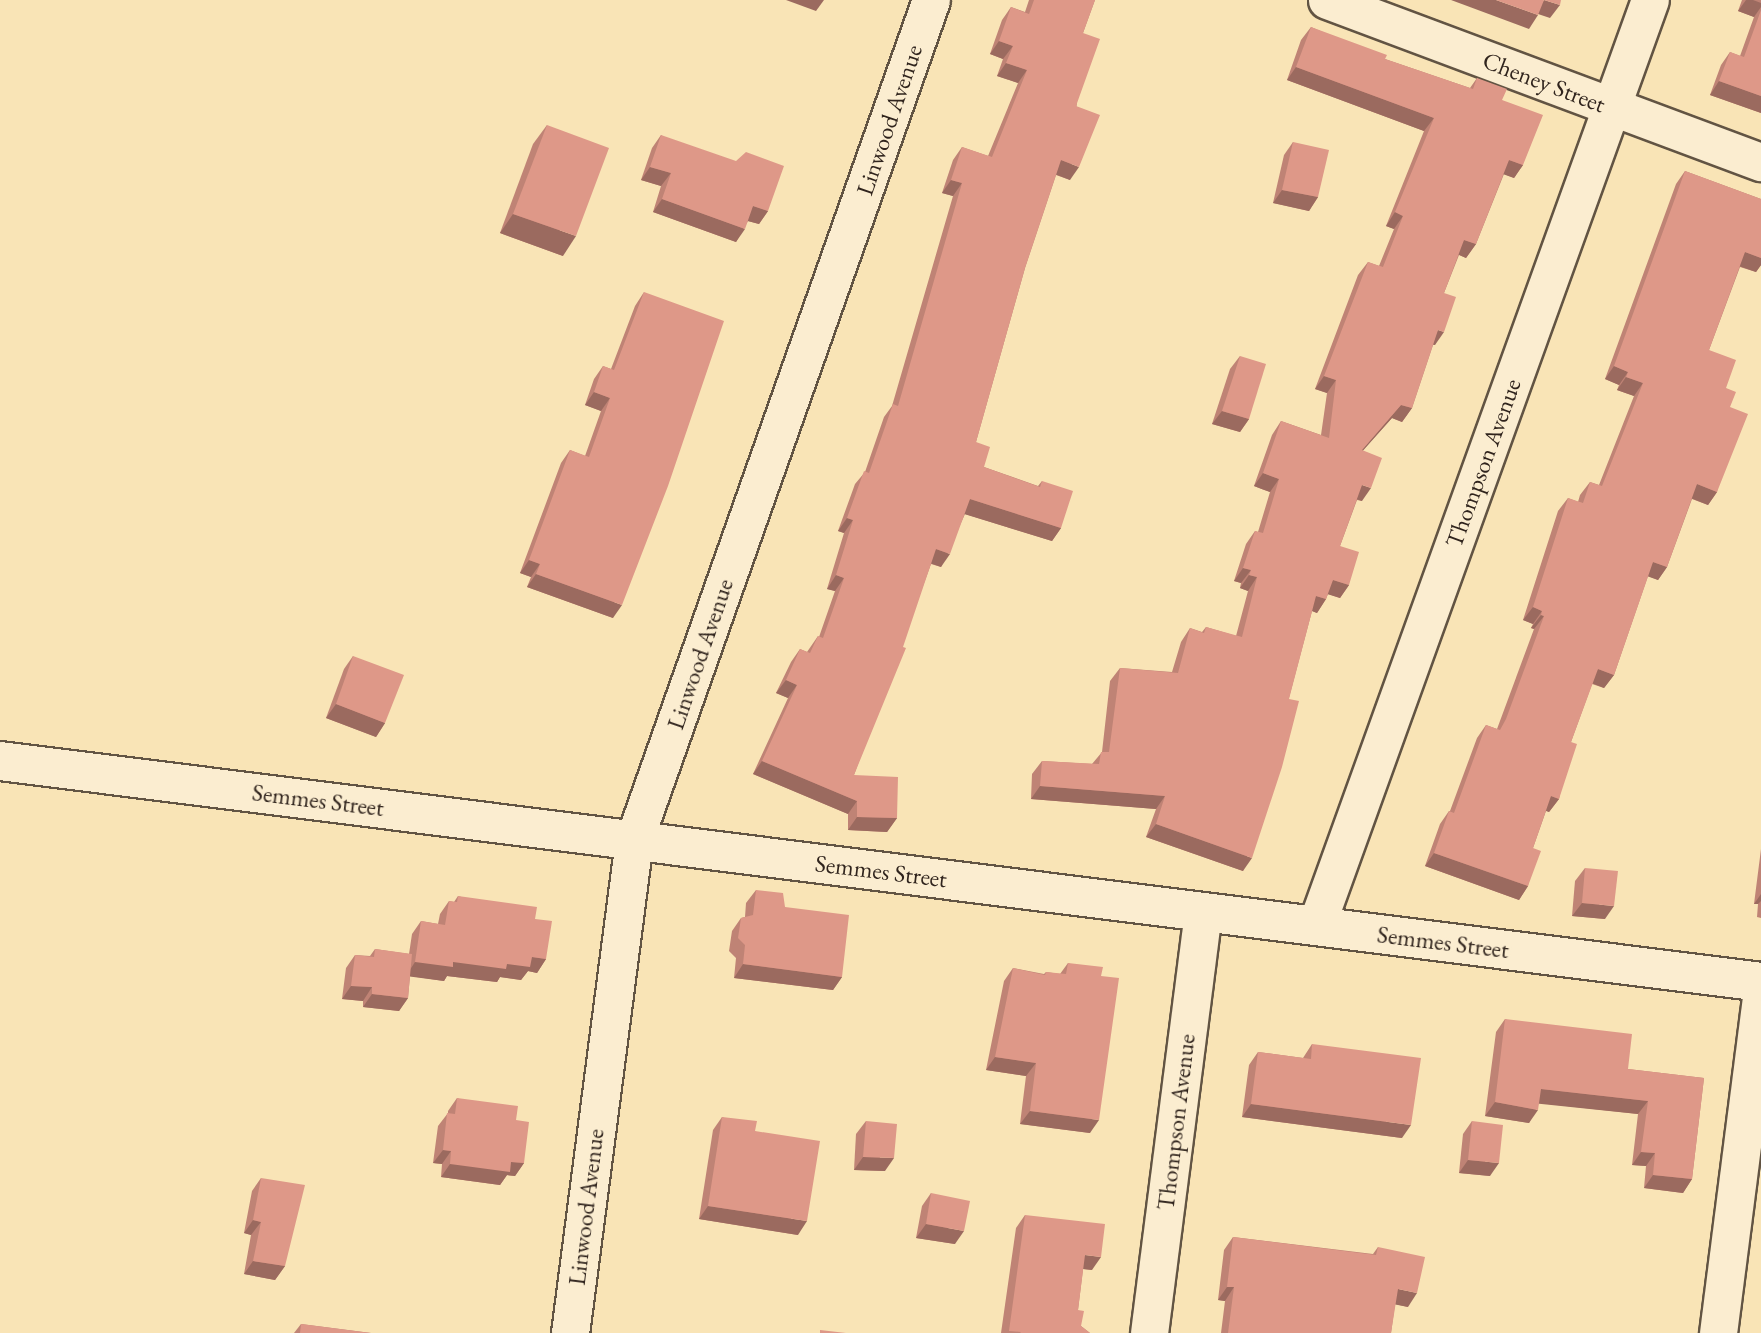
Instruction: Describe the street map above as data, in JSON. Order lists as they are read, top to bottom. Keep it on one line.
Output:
{"streets":{"street":["Cheney Street","Linwood Avenue","Thompson Avenue","Semmes Street"]},"crossings":[["Cheney Street","Thompson Avenue"],["Linwood Avenue","Semmes Street"],["Thompson Avenue","Semmes Street"]]}
